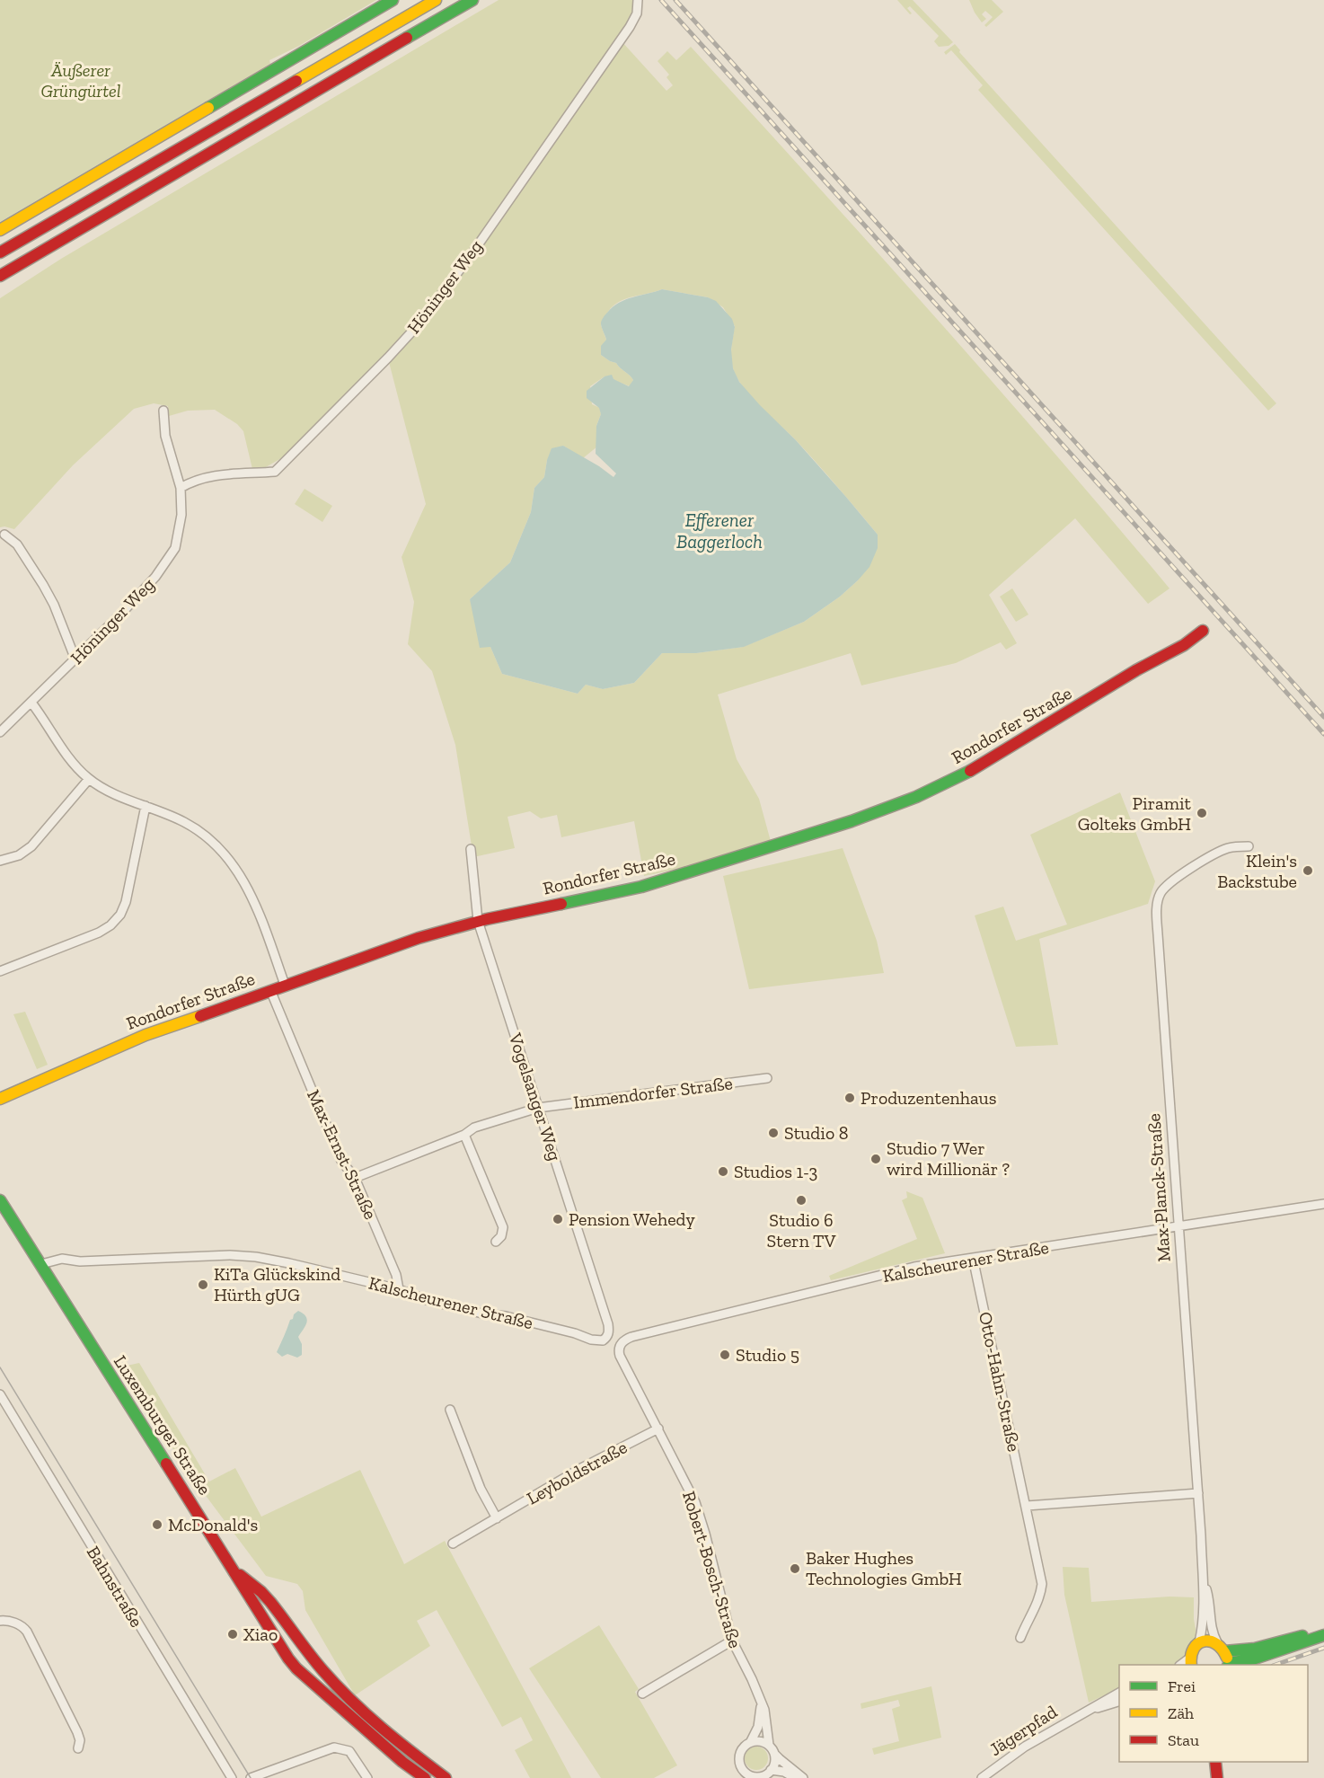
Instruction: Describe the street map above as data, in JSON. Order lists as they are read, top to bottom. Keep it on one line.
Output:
{"streets":{"main road":["Rondorfer Straße","Luxemburger Straße"],"street":["Höninger Weg","Immendorfer Straße","Vogelsanger Weg","Max-Ernst-Straße","Max-Planck-Straße","Kalscheurener Straße","Otto-Hahn-Straße","Leyboldstraße","Robert-Bosch-Straße","Bahnstraße","Jägerpfad"]},"crossings":[["Rondorfer Straße","Vogelsanger Weg"],["Rondorfer Straße","Max-Ernst-Straße"],["Immendorfer Straße","Vogelsanger Weg"],["Immendorfer Straße","Max-Ernst-Straße"],["Vogelsanger Weg","Kalscheurener Straße"],["Max-Ernst-Straße","Kalscheurener Straße"],["Max-Planck-Straße","Kalscheurener Straße"],["Kalscheurener Straße","Otto-Hahn-Straße"],["Kalscheurener Straße","Luxemburger Straße"],["Kalscheurener Straße","Robert-Bosch-Straße"],["Leyboldstraße","Robert-Bosch-Straße"]],"water":["Efferener Baggerloch"],"parks":["Äußerer Grüngürtel"],"places":["Piramit Golteks GmbH","Klein's Backstube","Produzentenhaus","Studio 8","Studio 7 Wer wird Millionär ?","Studios 1-3","Studio 6 Stern TV","Pension Wehedy","KiTa Glückskind Hürth gUG","Studio 5","McDonald's","Baker Hughes Technologies GmbH","Xiao"],"legend":["Frei","Zäh","Stau"]}
